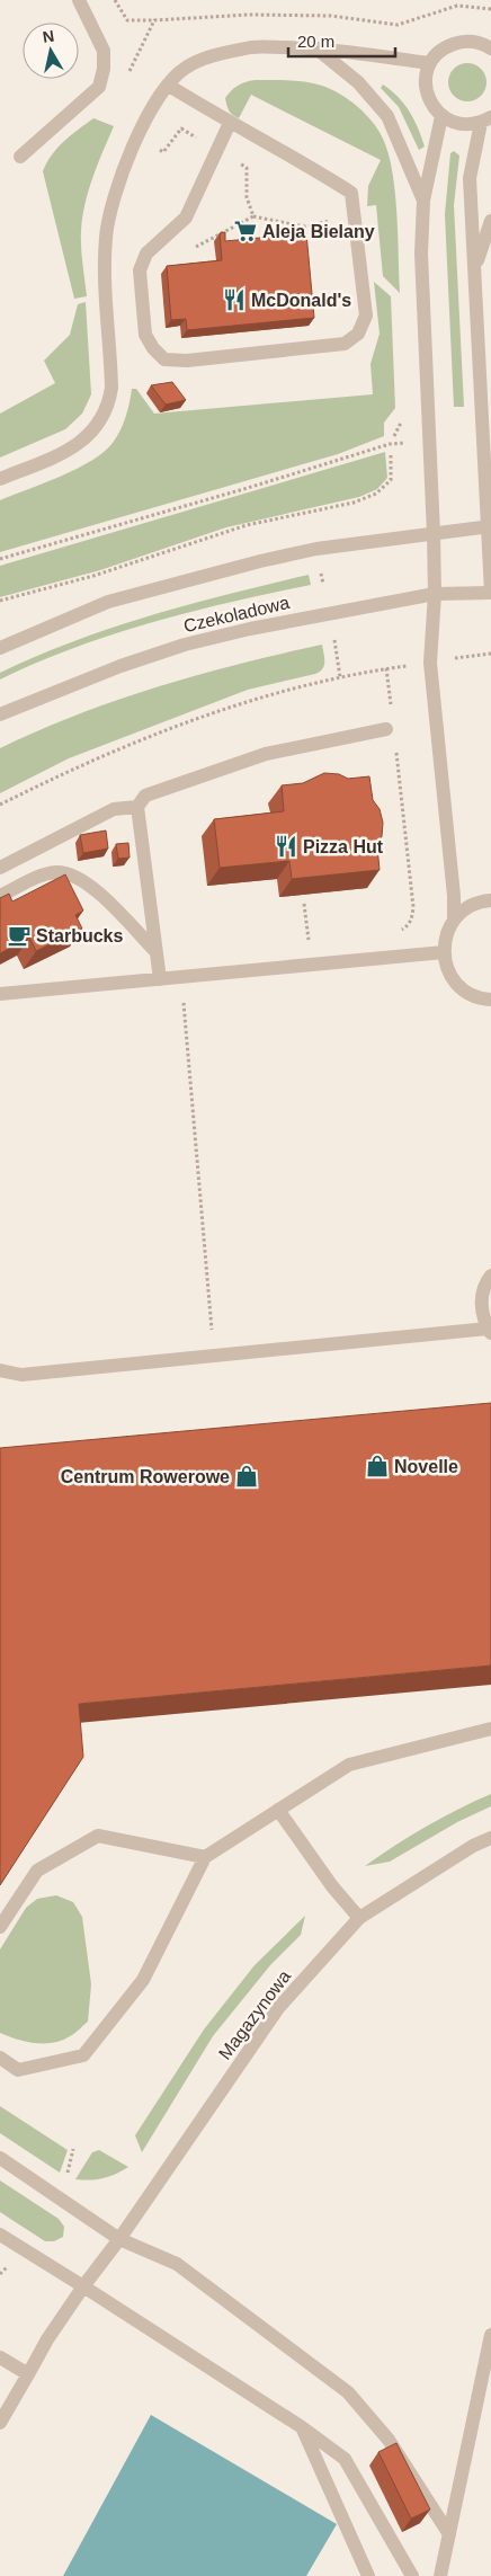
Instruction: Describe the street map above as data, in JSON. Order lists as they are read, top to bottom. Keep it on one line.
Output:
{"streets":{"street":["Czekoladowa","Magazynowa"]},"places":{"supermarket":["Aleja Bielany"],"restaurant":["McDonald's","Pizza Hut"],"cafe":["Starbucks"],"shop":["Novelle","Centrum Rowerowe"]},"scale_bar":"20 m","north":"top"}
